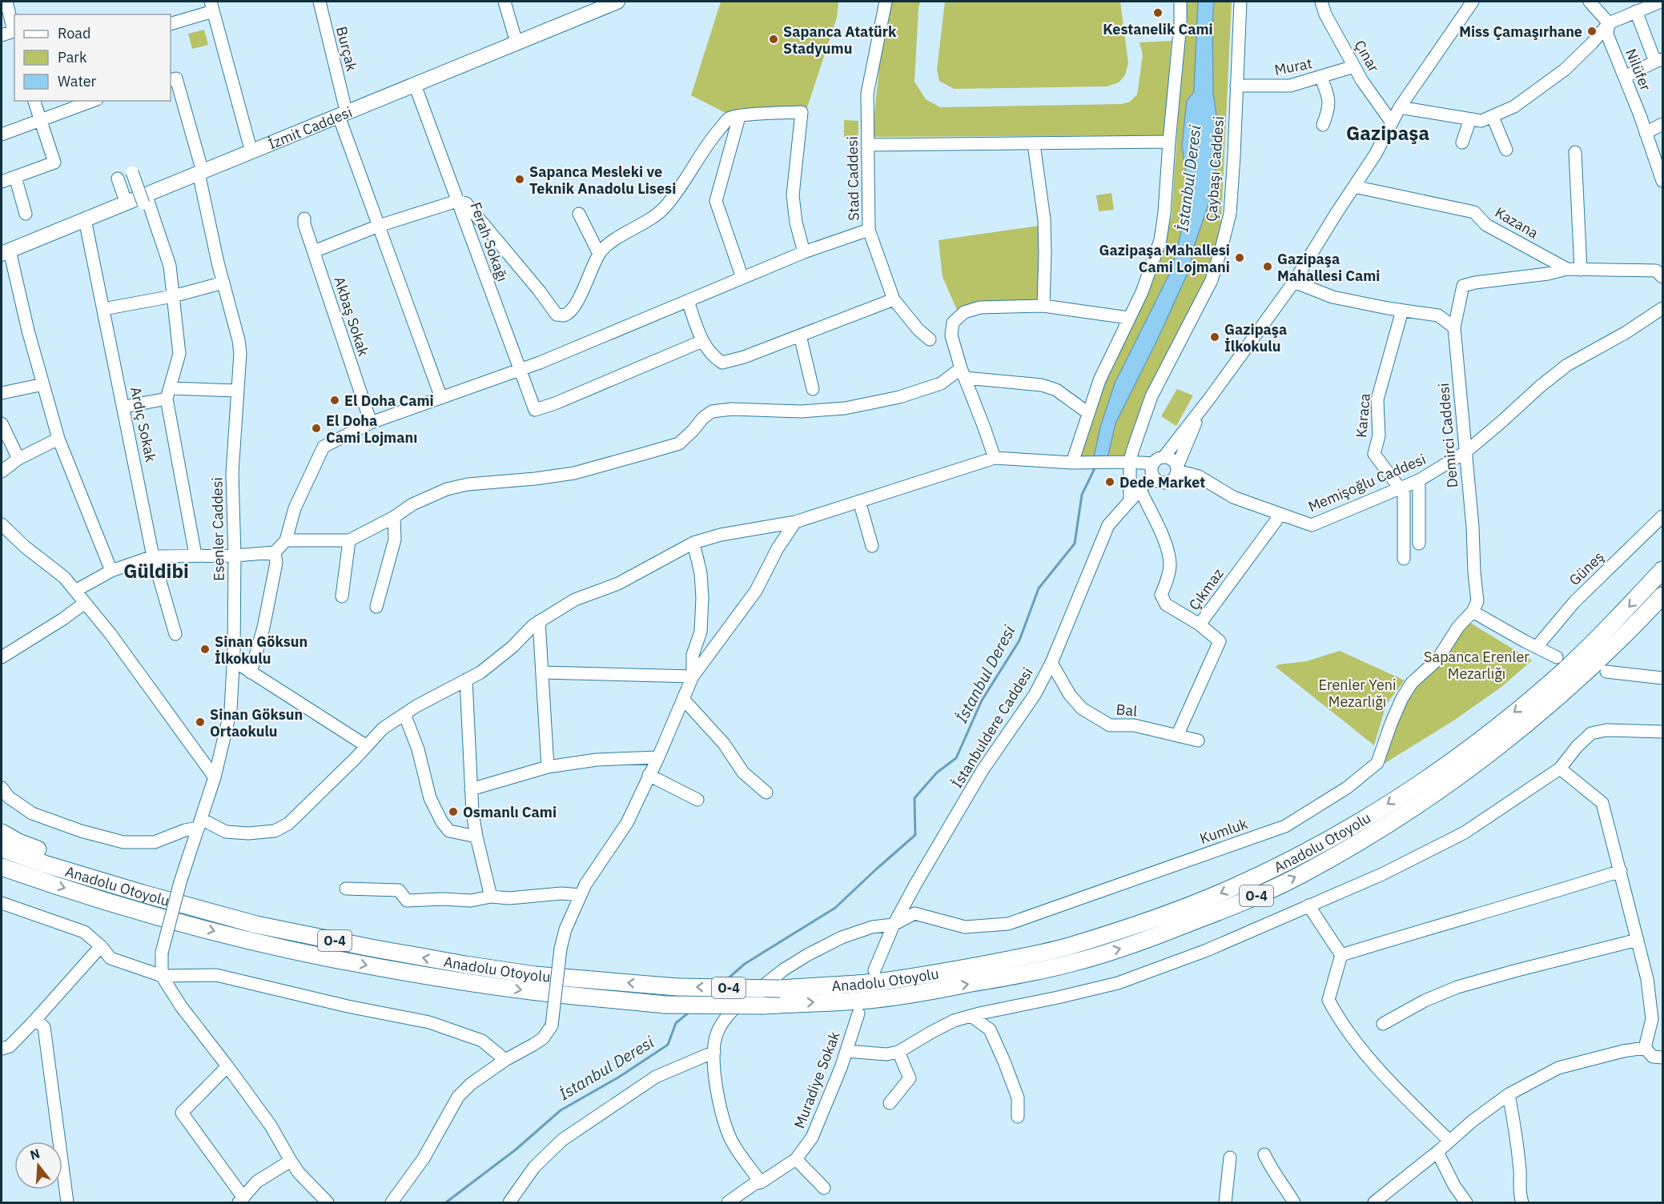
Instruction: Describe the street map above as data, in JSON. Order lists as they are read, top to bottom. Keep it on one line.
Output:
{"streets":{"highway":["Anadolu Otoyolu","O-4"],"main road":["İzmit Caddesi"],"street":["Burçak","Çınar","Murat","Nilüfer","Çaybaşı Caddesi","Stad Caddesi","Kazana","Ferah Sokağı","Akbaş Sokak","Karaca","Ardıç Sokak","Demirci Caddesi","Memişoğlu Caddesi","Esenler Caddesi","Güneş","Çıkmaz","Bal","İstanbuldere Caddesi","Kumluk","Muradiye Sokak"]},"crossings":[["Burçak","İzmit Caddesi"],["Çınar","Murat"],["Murat","Çaybaşı Caddesi"],["İzmit Caddesi","Ferah Sokağı"],["İzmit Caddesi","Ardıç Sokak"],["İzmit Caddesi","Esenler Caddesi"],["Kazana","Demirci Caddesi"],["Karaca","Memişoğlu Caddesi"],["Demirci Caddesi","Memişoğlu Caddesi"],["Demirci Caddesi","Kumluk"],["Memişoğlu Caddesi","Çıkmaz"],["Memişoğlu Caddesi","İstanbuldere Caddesi"],["Çıkmaz","Bal"],["Bal","İstanbuldere Caddesi"],["İstanbuldere Caddesi","Kumluk"]],"districts":["Gazipaşa","Güldibi"],"water":["İstanbul Deresi"],"parks":["Sapanca Erenler Mezarlığı","Erenler Yeni Mezarlığı"],"places":["Kestanelik Cami","Miss Çamaşırhane","Sapanca Atatürk Stadyumu","Sapanca Mesleki ve Teknik Anadolu Lisesi","Gazipaşa Mahallesi Cami Lojmani","Gazipaşa Mahallesi Cami","Gazipaşa İlkokulu","El Doha Cami","El Doha Cami Lojmanı","Dede Market","Sinan Göksun İlkokulu","Sinan Göksun Ortaokulu","Osmanlı Cami"],"legend":["Road","Park","Water"],"north":"top"}
